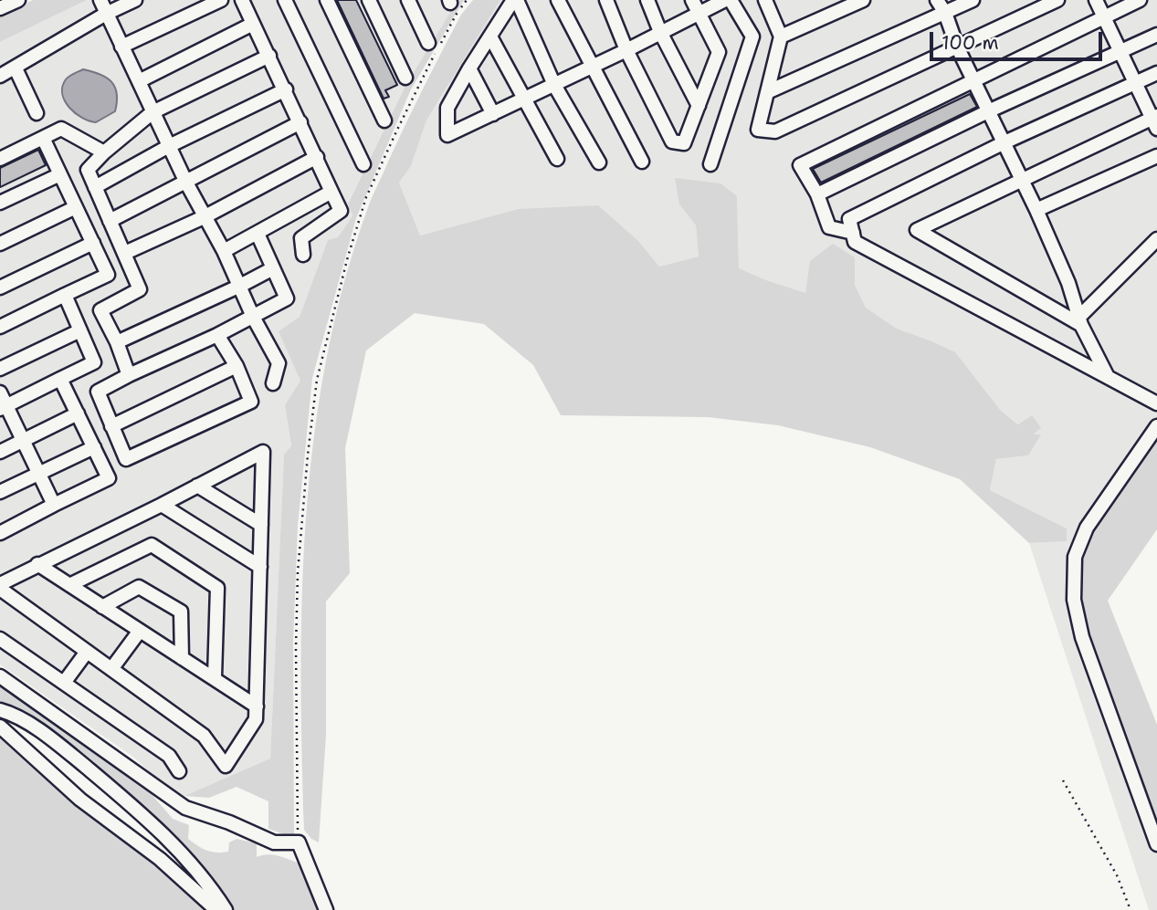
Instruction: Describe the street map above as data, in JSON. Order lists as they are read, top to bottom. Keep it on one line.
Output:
{"scale_bar":"100 m"}
